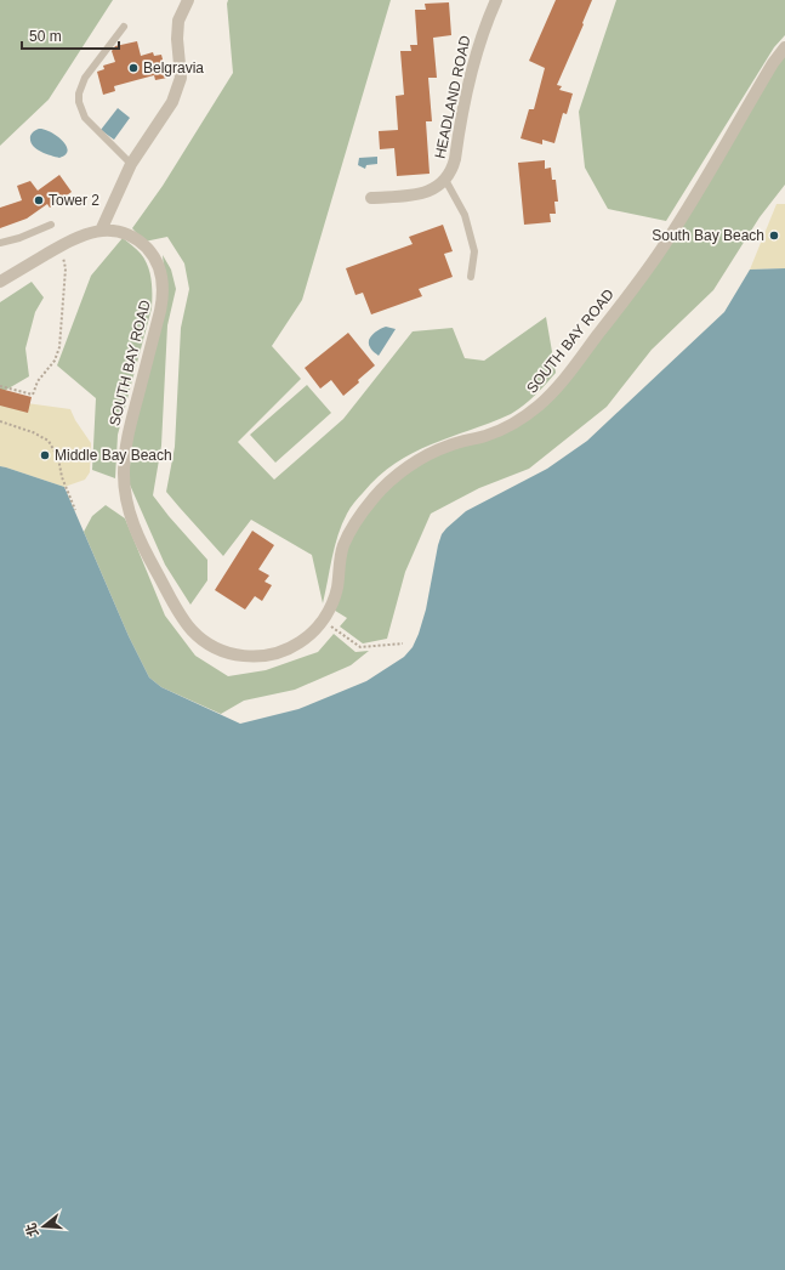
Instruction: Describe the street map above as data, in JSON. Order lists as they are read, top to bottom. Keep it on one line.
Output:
{"streets":{"street":["HEADLAND ROAD","SOUTH BAY ROAD"]},"places":["Belgravia","Tower 2","South Bay Beach","Middle Bay Beach"],"scale_bar":"50 m","north":"left"}
